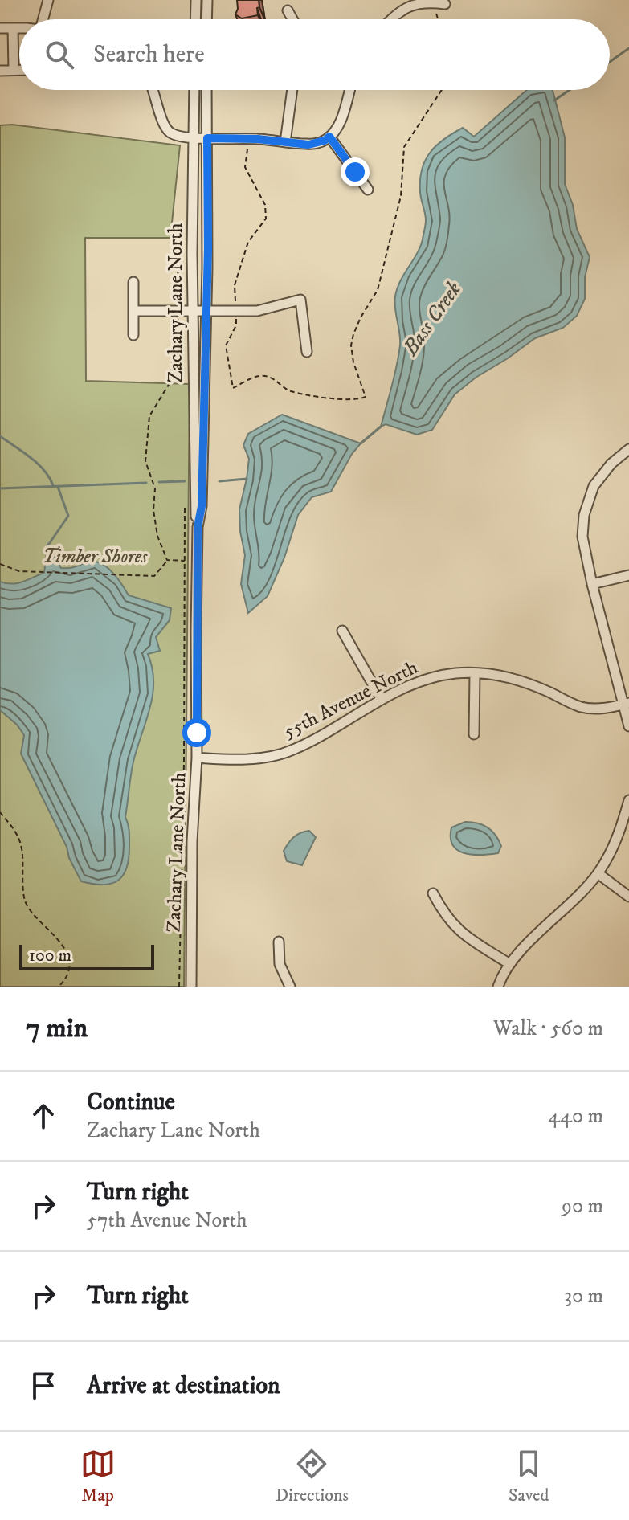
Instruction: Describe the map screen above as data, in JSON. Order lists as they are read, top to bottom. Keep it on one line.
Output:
{"streets":{"street":["Zachary Lane North","55th Avenue North"]},"crossings":[["Zachary Lane North","55th Avenue North"]],"water":["Bass Creek"],"parks":["Timber Shores"],"scale_bar":"100 m","page":{"search":"Search here","scale":"100 m","heading":["7 min","Walk · 560 m"],"list":[["Continue","Zachary Lane North","440 m"],["Turn right","57th Avenue North","90 m"],["Turn right","30 m"],"Arrive at destination"],"nav":["Map","Directions","Saved"]}}
